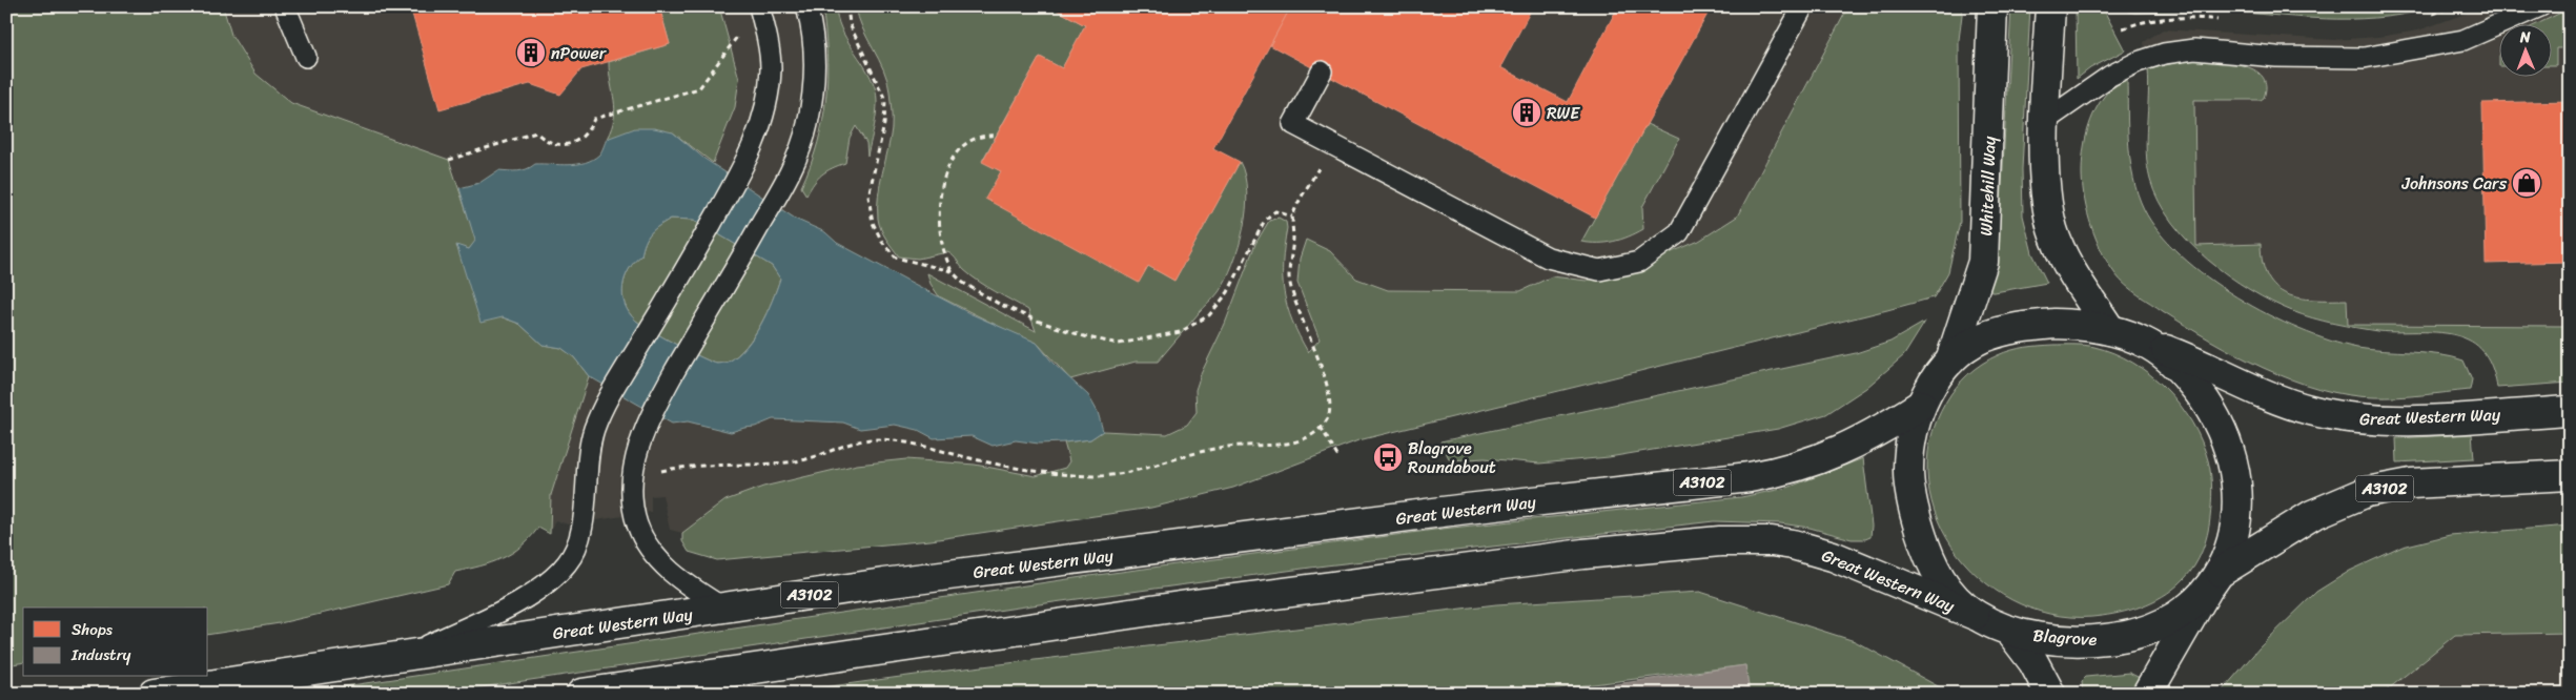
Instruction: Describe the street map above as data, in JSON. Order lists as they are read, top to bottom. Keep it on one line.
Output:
{"streets":{"main road":["Whitehill Way","Great Western Way","A3102","Blagrove"]},"crossings":[["Whitehill Way","Blagrove"],["Great Western Way","Blagrove"],["A3102","Blagrove"]],"places":{"building":["nPower","RWE"],"shop":["Johnsons Cars"],"bus stop":["Blagrove Roundabout"]},"legend":["Shops","Industry"],"north":"top"}
